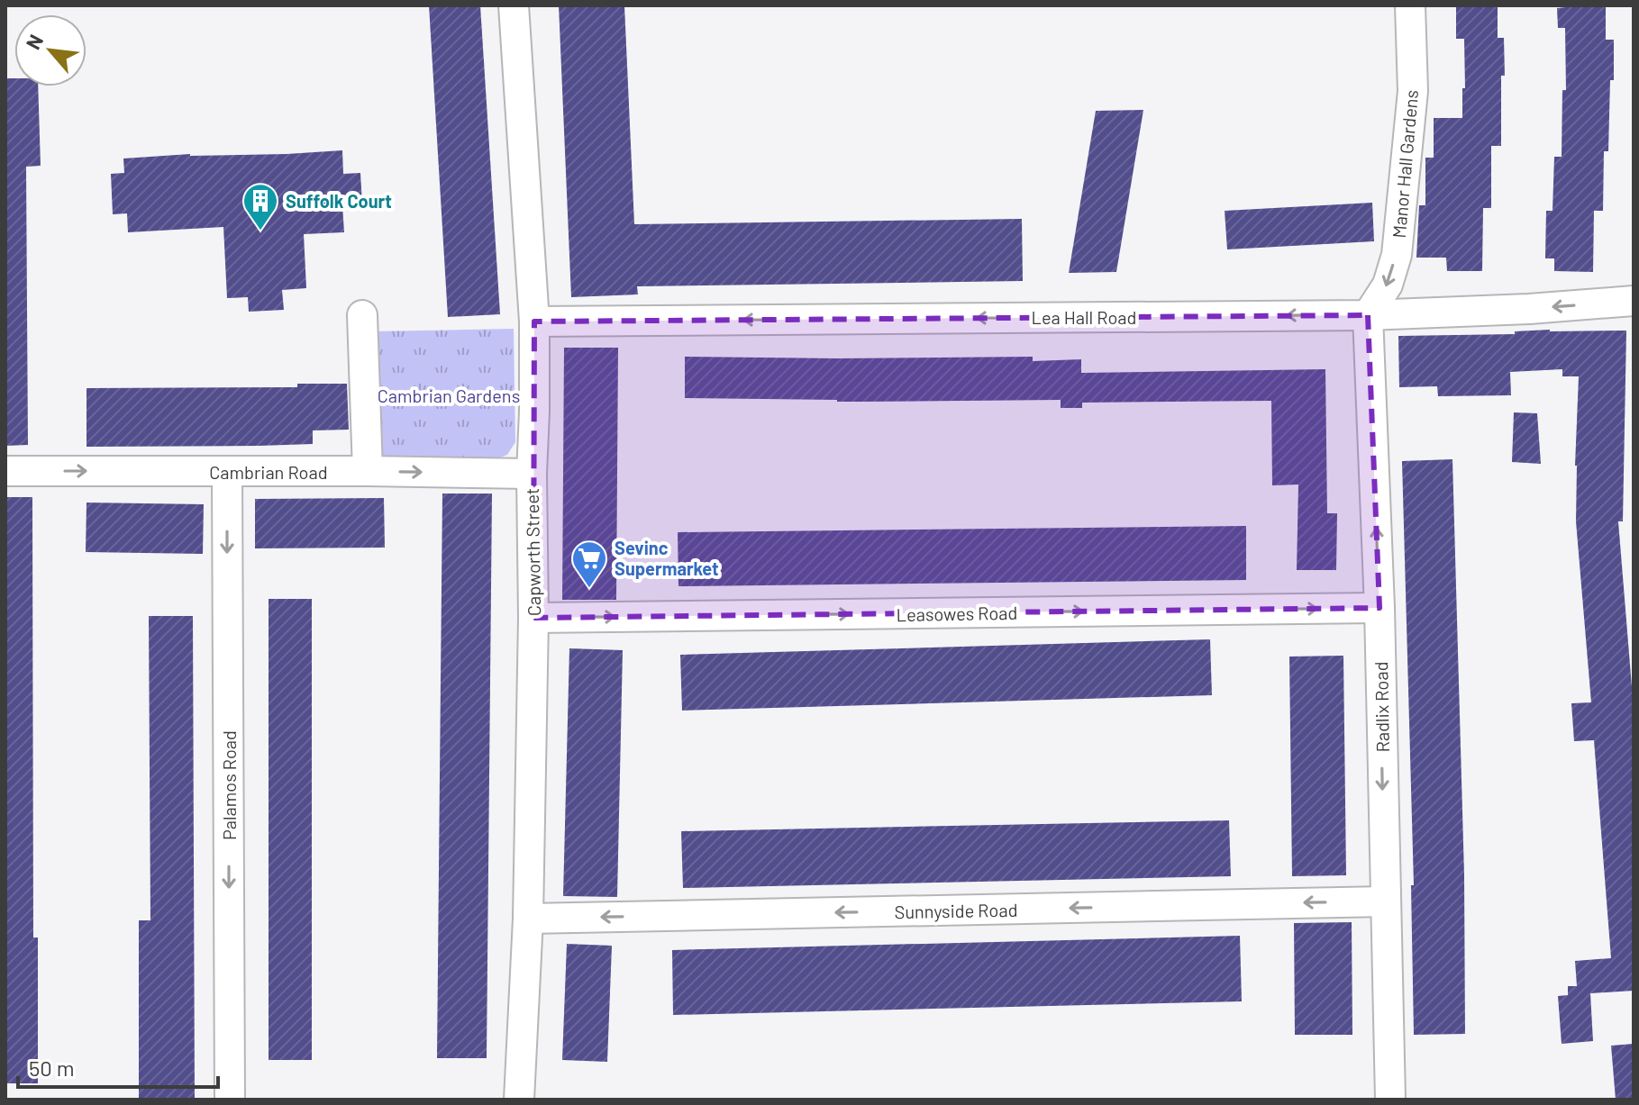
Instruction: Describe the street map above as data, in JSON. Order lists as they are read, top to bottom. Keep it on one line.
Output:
{"streets":{"street":["Manor Hall Gardens","Lea Hall Road","Cambrian Road","Capworth Street","Leasowes Road","Radlix Road","Palamos Road","Sunnyside Road"]},"crossings":[["Manor Hall Gardens","Lea Hall Road"],["Manor Hall Gardens","Radlix Road"],["Lea Hall Road","Capworth Street"],["Lea Hall Road","Radlix Road"],["Cambrian Road","Capworth Street"],["Cambrian Road","Palamos Road"],["Capworth Street","Leasowes Road"],["Capworth Street","Sunnyside Road"],["Leasowes Road","Radlix Road"],["Radlix Road","Sunnyside Road"]],"one_way":["Manor Hall Gardens","Lea Hall Road","Cambrian Road","Leasowes Road","Palamos Road","Sunnyside Road"],"parks":["Cambrian Gardens"],"places":{"building":["Suffolk Court"],"supermarket":["Sevinc Supermarket"]},"scale_bar":"50 m","north":"top left"}
